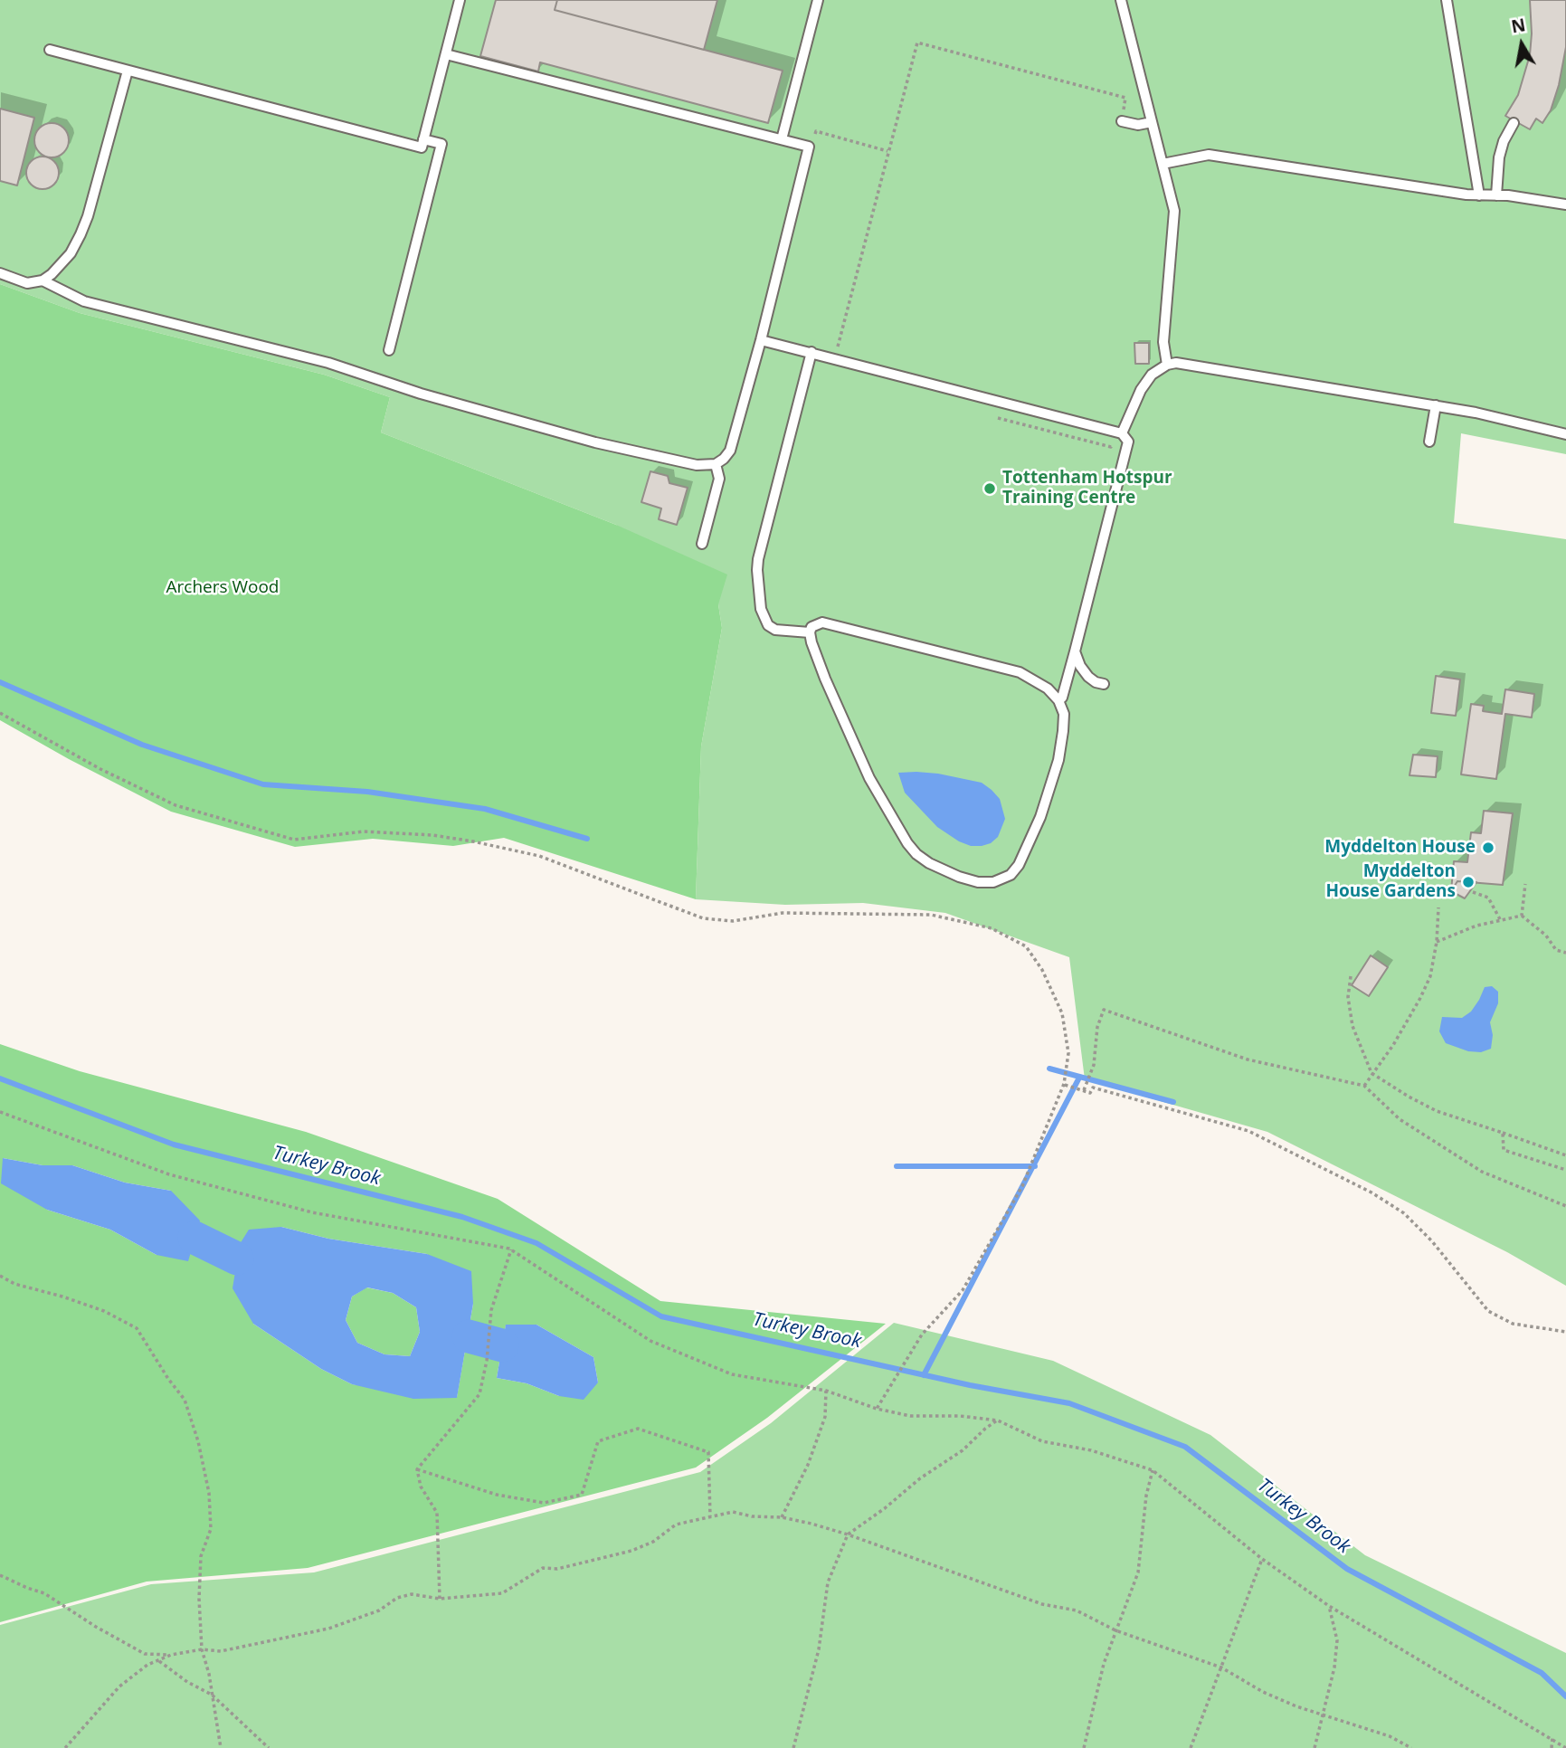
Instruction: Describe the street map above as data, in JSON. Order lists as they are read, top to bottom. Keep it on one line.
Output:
{"water":["Turkey Brook"],"parks":["Archers Wood"],"places":["Tottenham Hotspur Training Centre","Myddelton House","Myddelton House Gardens"],"north":"top"}
